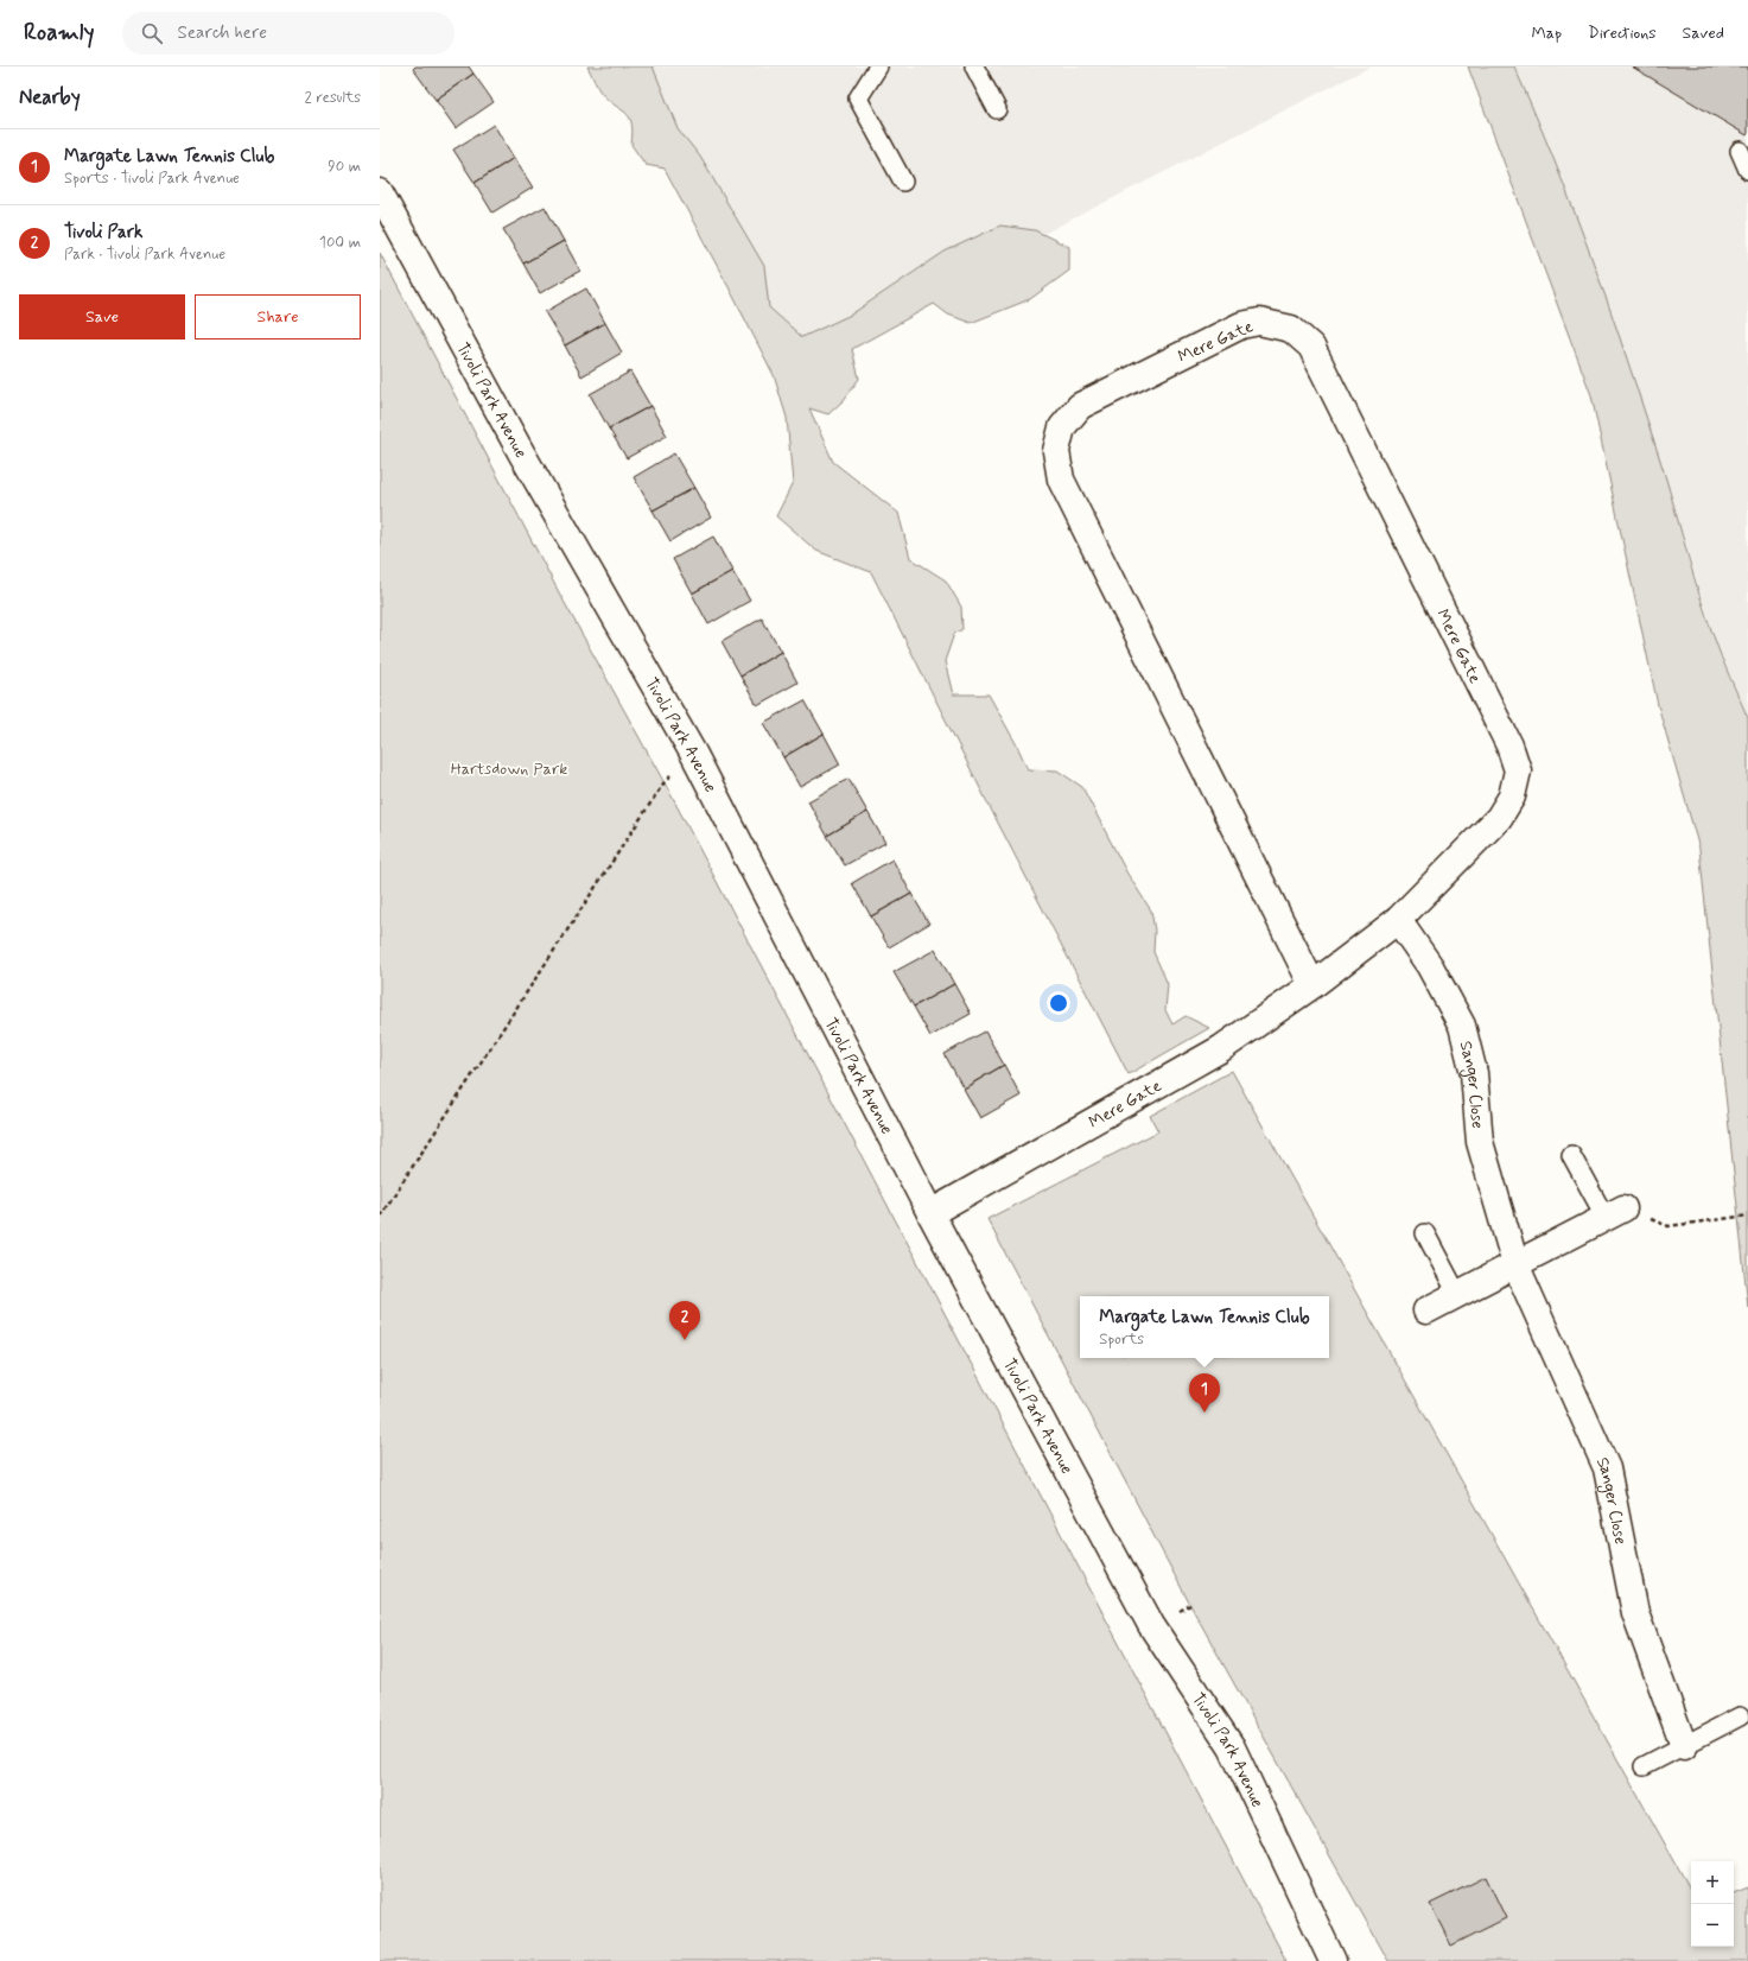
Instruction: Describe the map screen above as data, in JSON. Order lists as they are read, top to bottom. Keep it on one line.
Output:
{"streets":{"street":["Mere Gate","Tivoli Park Avenue","Sanger Close"]},"crossings":[["Mere Gate","Tivoli Park Avenue"],["Mere Gate","Sanger Close"]],"parks":["Hartsdown Park"],"page":{"header":"Roamly","search":"Search here","nav":["Map","Directions","Saved"],"heading":["Nearby","2 results"],"list":[{"mark":"1","name":"Margate Lawn Tennis Club","note":"Sports · Tivoli Park Avenue","value":"90 m"},{"mark":"2","name":"Tivoli Park","note":"Park · Tivoli Park Avenue","value":"100 m"}],"buttons":["Save","Share"],"popup":["Margate Lawn Tennis Club","Sports"],"pins":["2","1"],"map_buttons":["+","−"]}}
